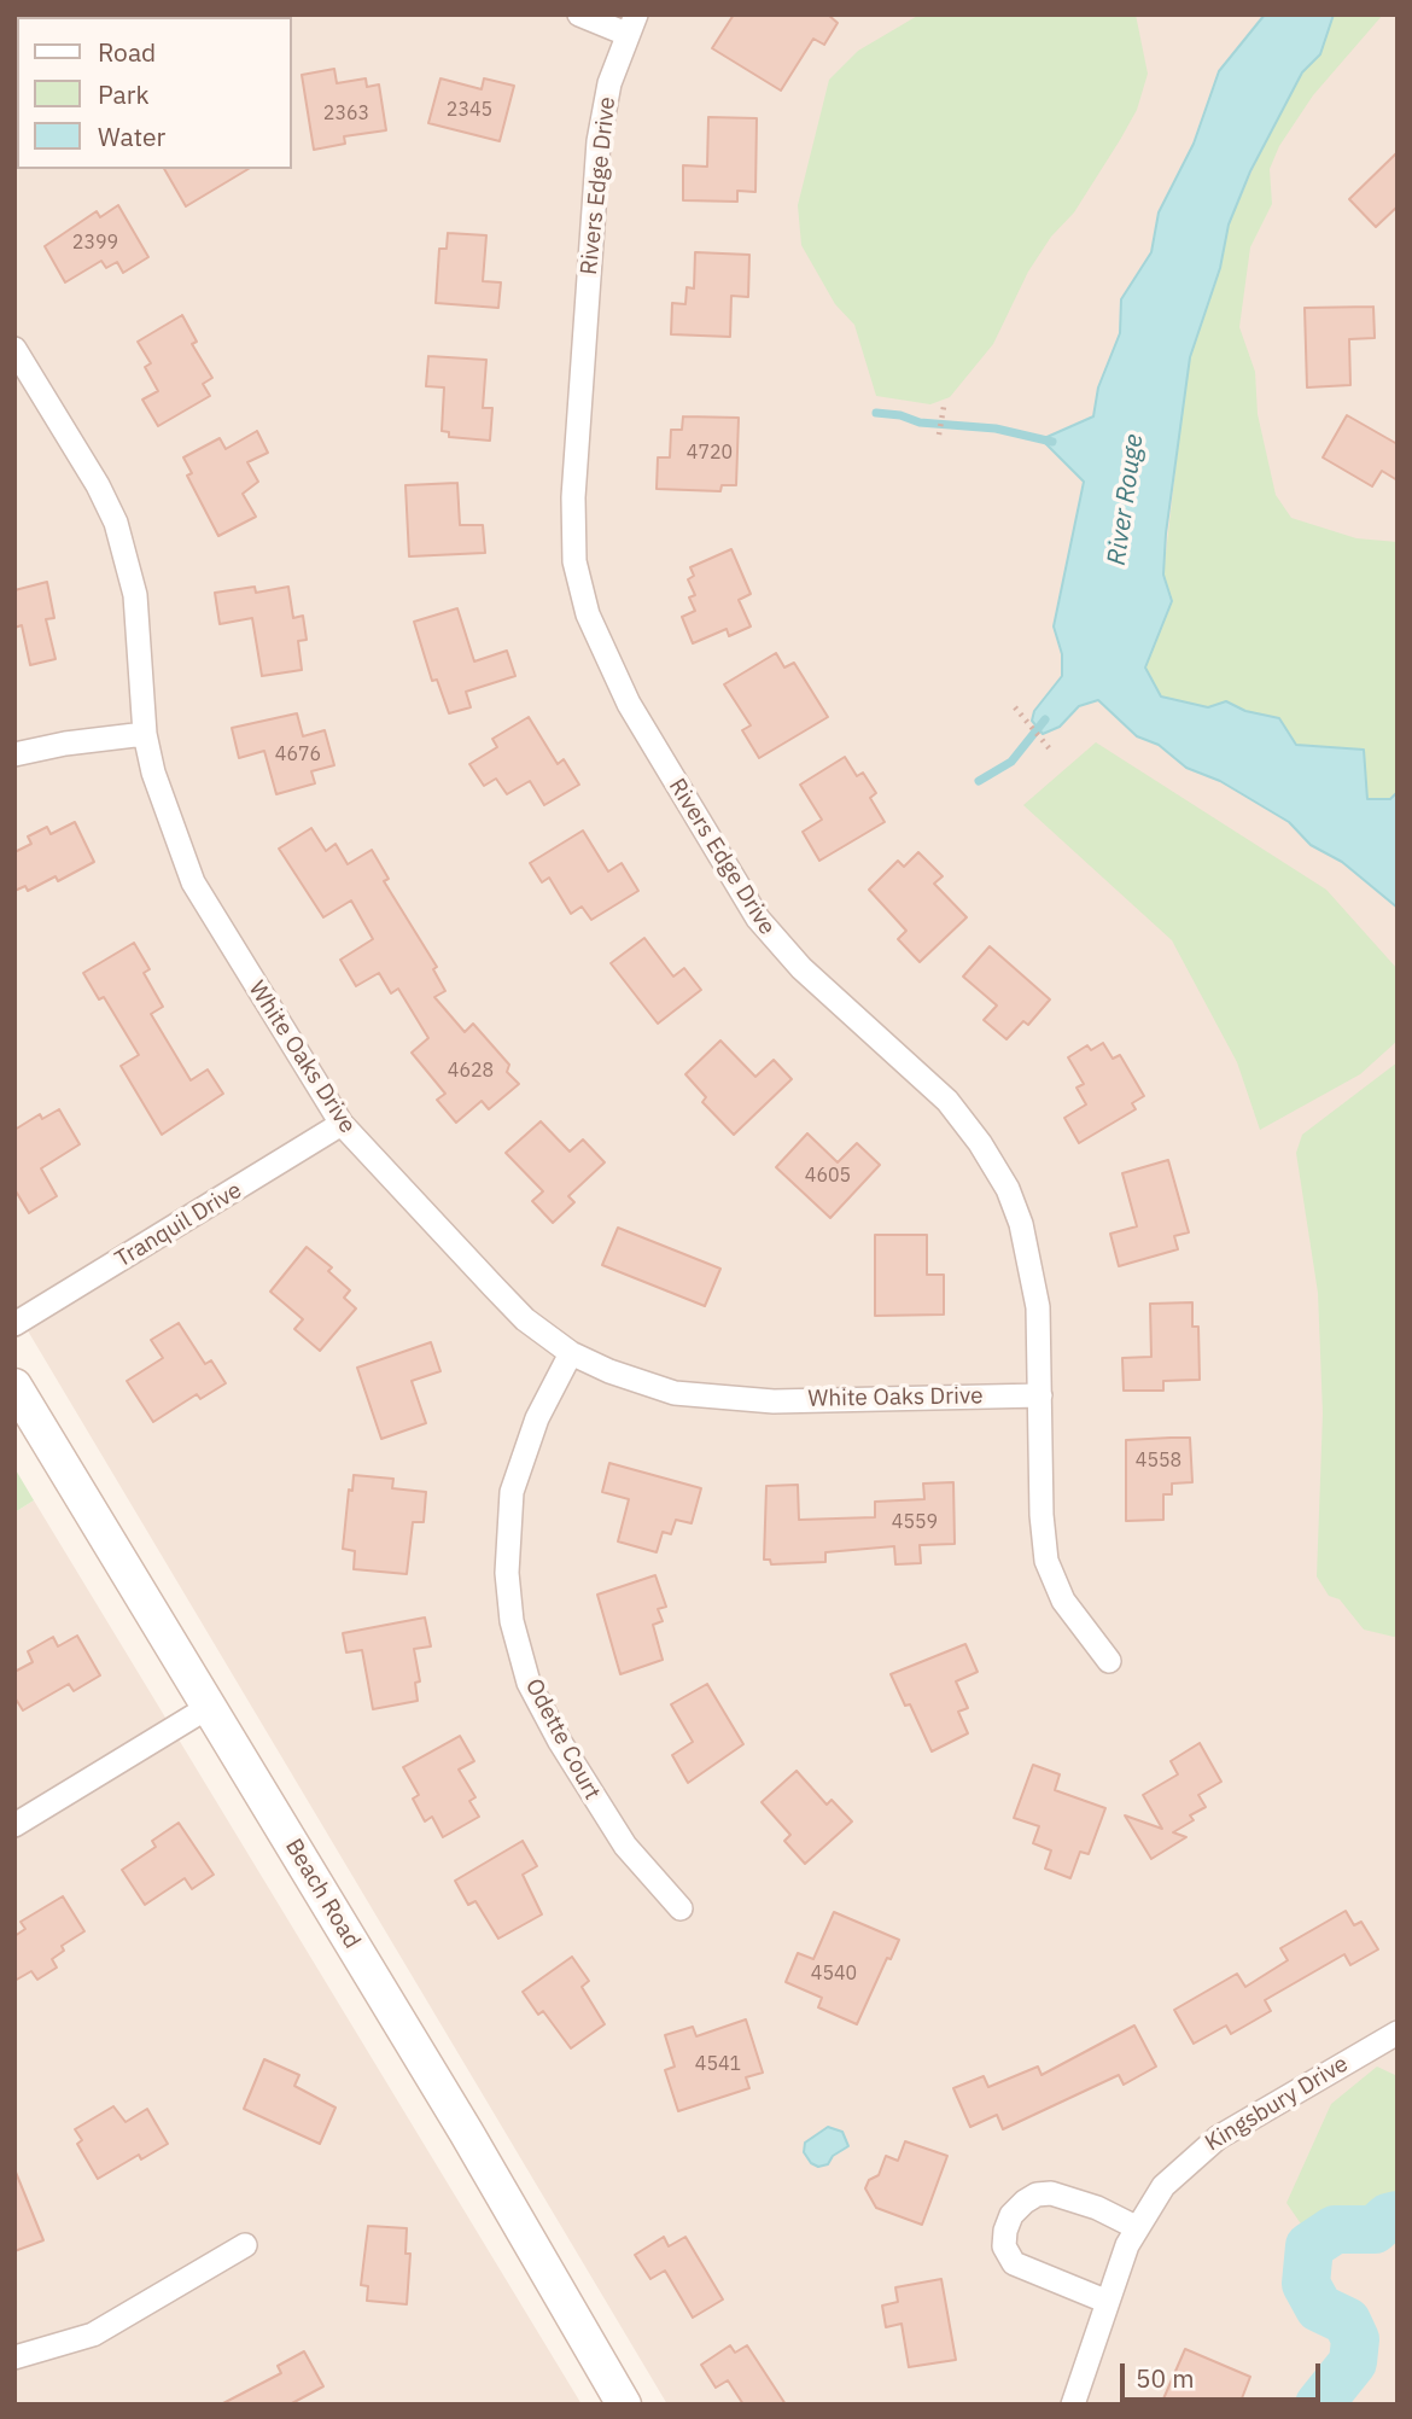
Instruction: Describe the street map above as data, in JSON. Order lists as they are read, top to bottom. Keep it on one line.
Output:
{"streets":{"street":["Rivers Edge Drive","White Oaks Drive","Tranquil Drive","Odette Court","Beach Road","Kingsbury Drive"]},"crossings":[["Rivers Edge Drive","White Oaks Drive"],["White Oaks Drive","Tranquil Drive"],["White Oaks Drive","Odette Court"]],"water":["River Rouge"],"house_numbers":["2345","2363","2399","4720","4676","4628","4605","4558","4559","4540","4541"],"legend":["Road","Park","Water"],"scale_bar":"50 m"}
